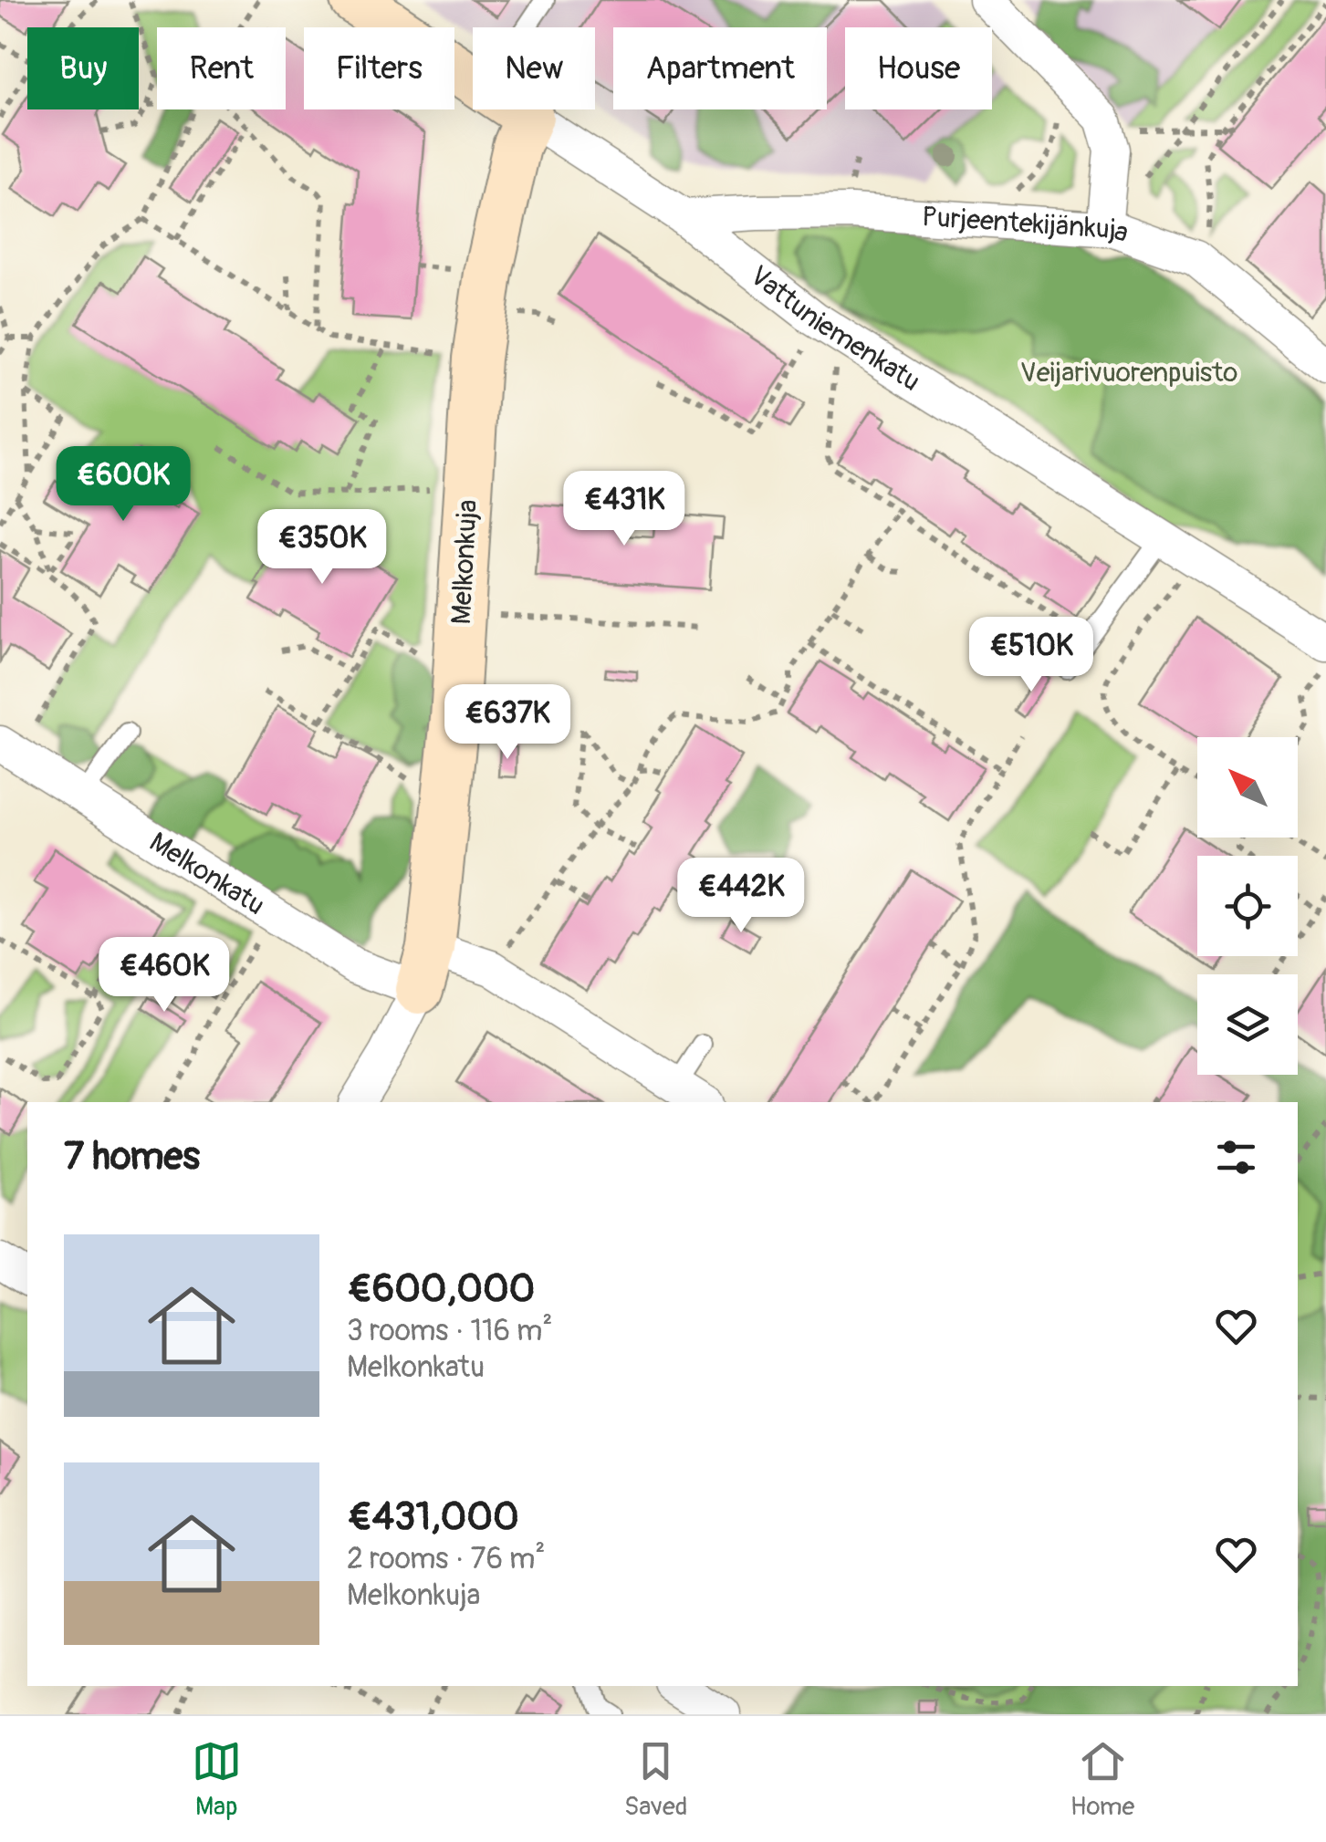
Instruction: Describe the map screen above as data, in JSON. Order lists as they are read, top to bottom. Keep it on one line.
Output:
{"streets":{"street":["Purjeentekijänkuja","Vattuniemenkatu","Melkonkuja","Melkonkatu"]},"crossings":[["Purjeentekijänkuja","Vattuniemenkatu"],["Vattuniemenkatu","Melkonkuja"],["Melkonkuja","Melkonkatu"]],"parks":["Veijarivuorenpuisto"],"north":"top left","page":{"chip":["Buy","Rent","Filters","New","Apartment","House"],"price":["€600K","€431K","€350K","€510K","€637K","€442K","€460K"],"heading":"7 homes","list":[{"name":"€600,000","note":"3 rooms · 116 m² · Melkonkatu"},{"name":"€431,000","note":"2 rooms · 76 m² · Melkonkuja"}],"tabs":["Map","Saved","Home"]}}
